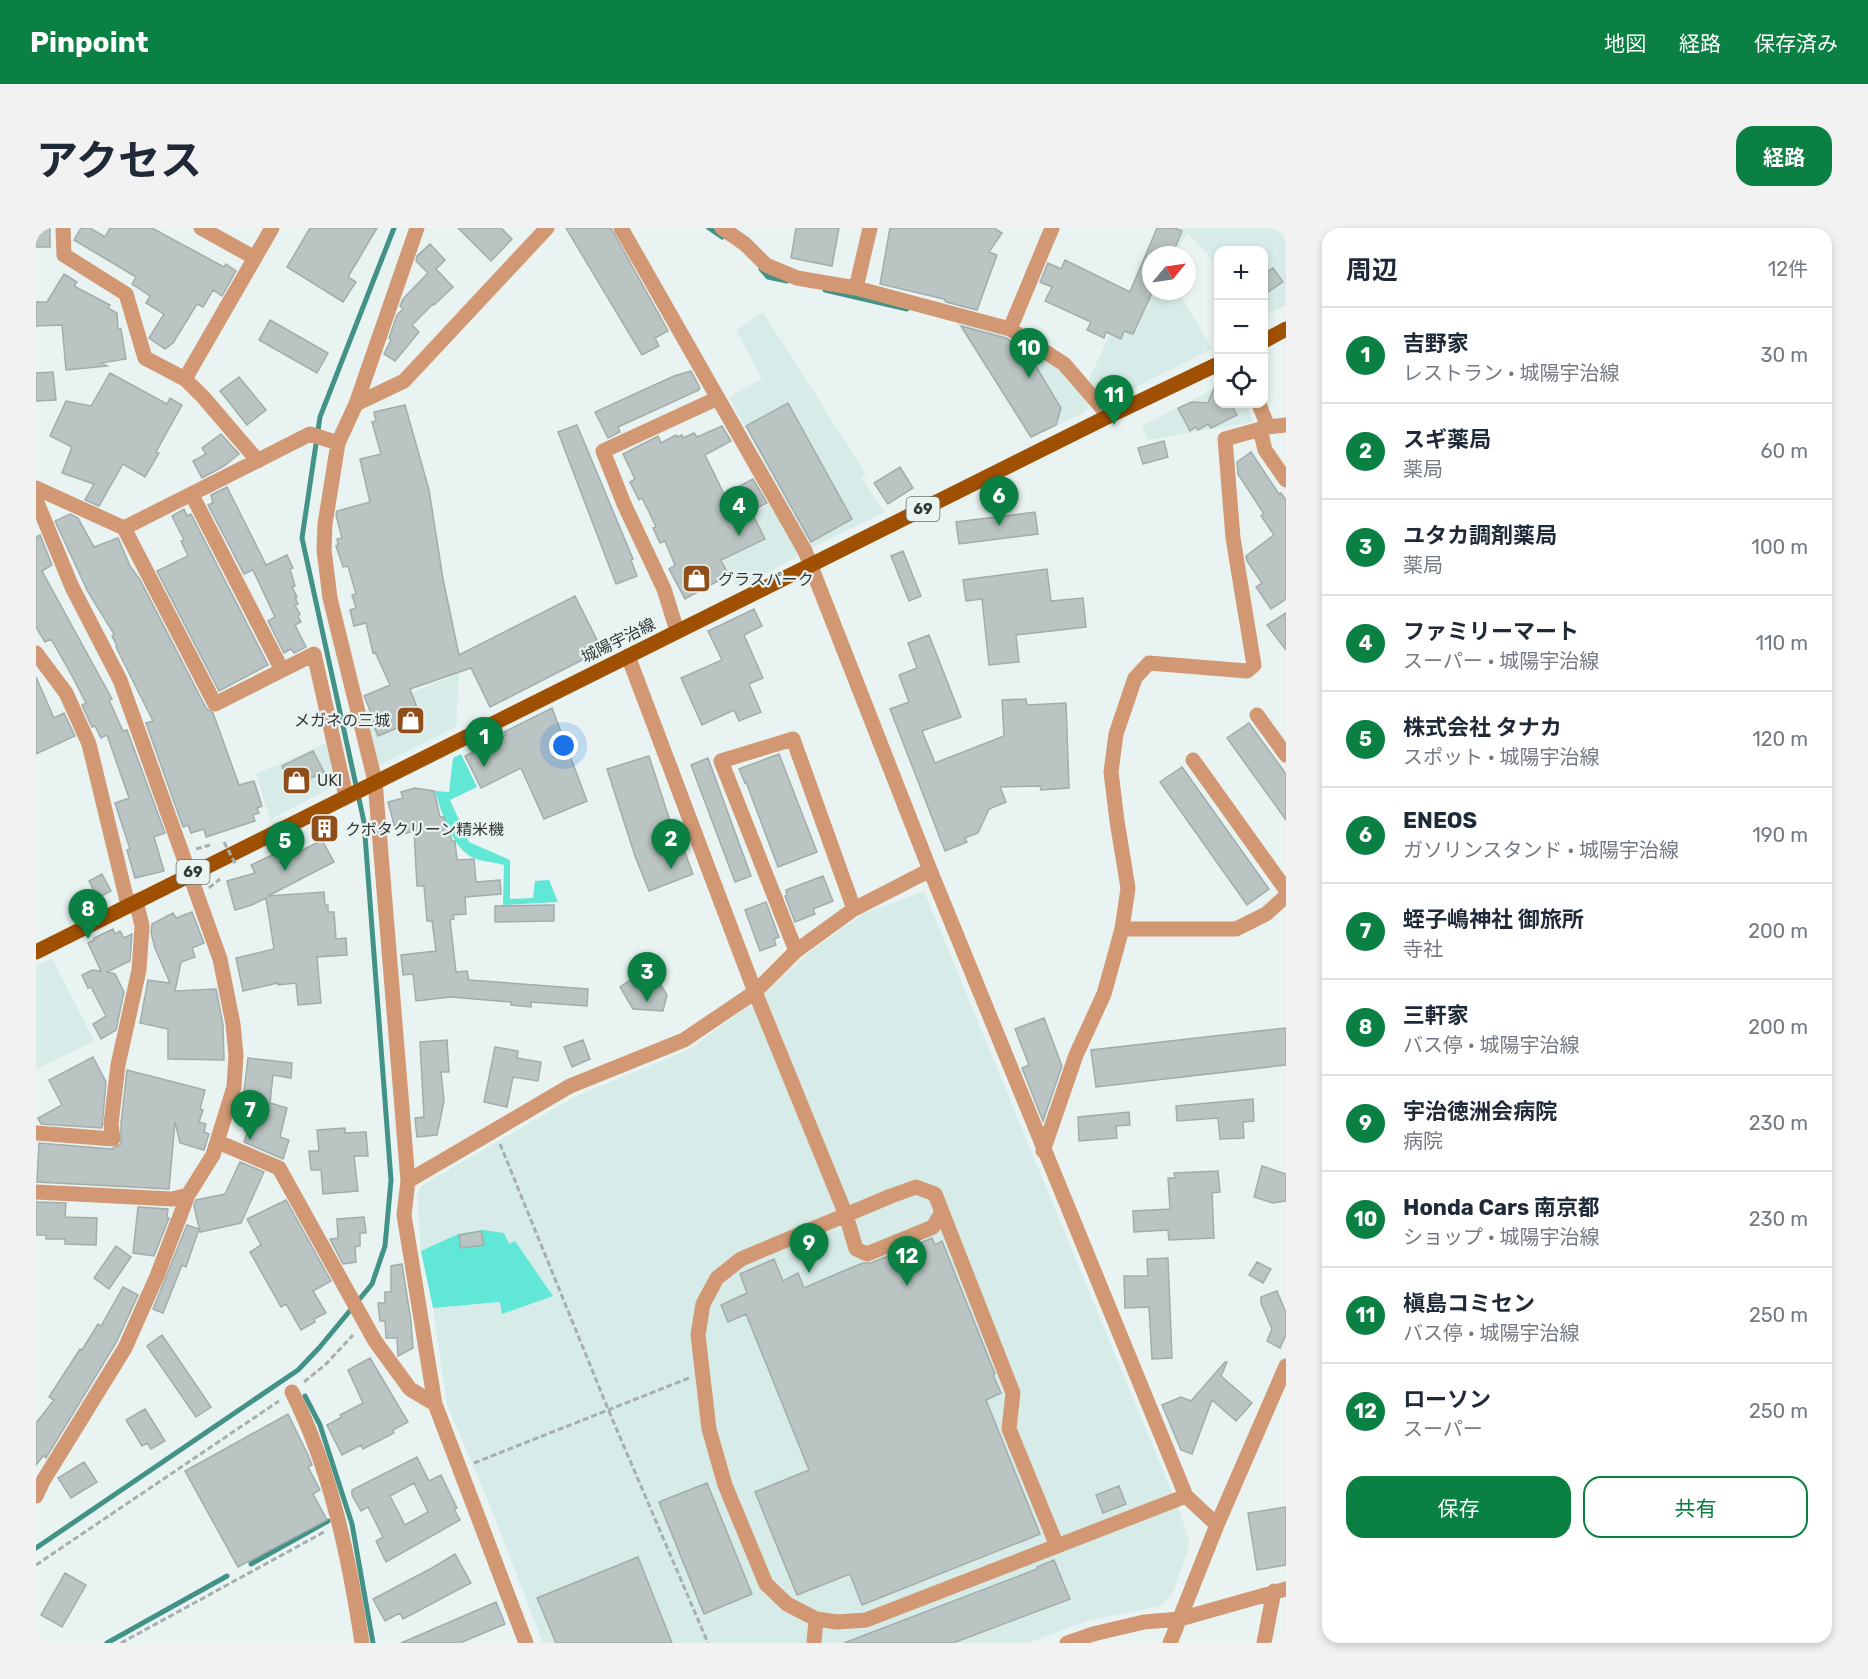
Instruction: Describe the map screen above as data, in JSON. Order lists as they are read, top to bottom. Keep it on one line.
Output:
{"streets":{"main road":["69","城陽宇治線"]},"places":{"shop":["グラスパーク","メガネの三城","UKI"],"building":["クボタクリーン精米機"]},"north":"top right","page":{"header":"Pinpoint","nav":["地図","経路","保存済み"],"title":"アクセス","buttons":["経路",["保存","共有"]],"heading":["周辺","12件"],"map_buttons":["+","−"],"list":[{"mark":"1","name":"吉野家","note":"レストラン · 城陽宇治線","value":"30 m"},{"mark":"2","name":"スギ薬局","note":"薬局","value":"60 m"},{"mark":"3","name":"ユタカ調剤薬局","note":"薬局","value":"100 m"},{"mark":"4","name":"ファミリーマート","note":"スーパー · 城陽宇治線","value":"110 m"},{"mark":"5","name":"株式会社 タナカ","note":"スポット · 城陽宇治線","value":"120 m"},{"mark":"6","name":"ENEOS","note":"ガソリンスタンド · 城陽宇治線","value":"190 m"},{"mark":"7","name":"蛭子嶋神社 御旅所","note":"寺社","value":"200 m"},{"mark":"8","name":"三軒家","note":"バス停 · 城陽宇治線","value":"200 m"},{"mark":"9","name":"宇治徳洲会病院","note":"病院","value":"230 m"},{"mark":"10","name":"Honda Cars 南京都","note":"ショップ · 城陽宇治線","value":"230 m"},{"mark":"11","name":"槇島コミセン","note":"バス停 · 城陽宇治線","value":"250 m"},{"mark":"12","name":"ローソン","note":"スーパー","value":"250 m"}],"pins":["10","11","6","4","1","2","5","8","3","7","9","12"]}}
